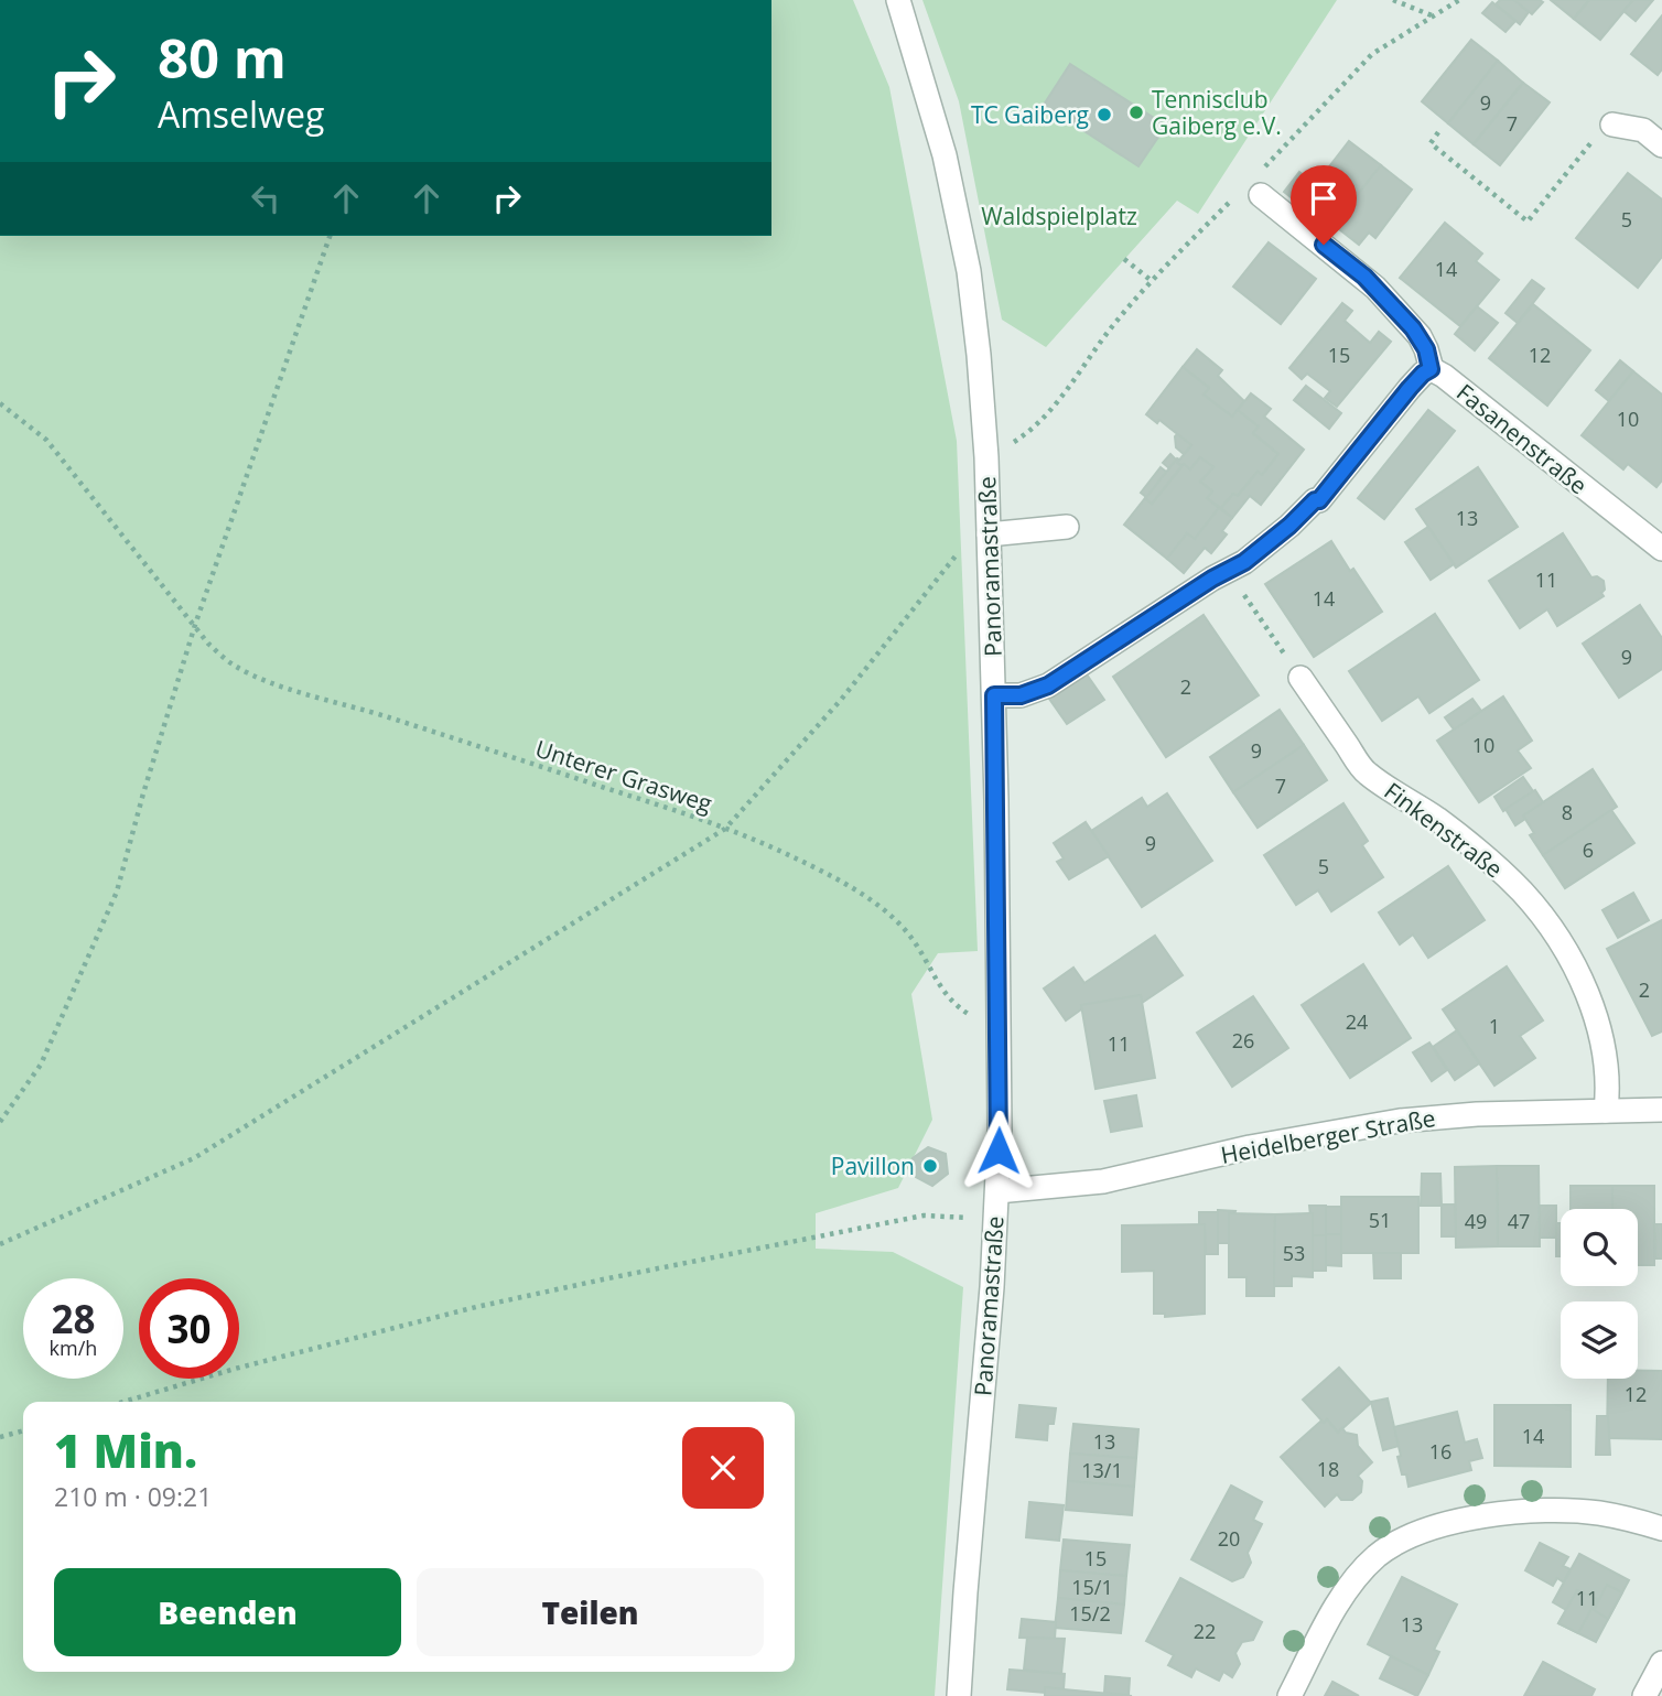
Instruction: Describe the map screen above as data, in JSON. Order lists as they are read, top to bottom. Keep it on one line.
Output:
{"streets":{"street":["Fasanenstraße","Panoramastraße","Finkenstraße","Heidelberger Straße"],"path":["Unterer Grasweg"]},"crossings":[["Panoramastraße","Unterer Grasweg"],["Panoramastraße","Heidelberger Straße"],["Finkenstraße","Heidelberger Straße"]],"parks":["Waldspielplatz"],"places":["Tennisclub Gaiberg e.V.","TC Gaiberg","Pavillon"],"house_numbers":["9","7","5","14","15","12","10","13","11","14","9","2","10","9","7","8","9","6","5","2","24","1","26","11","51","49","47","53","12","14","13","16","18","13/1","20","15","15/1","11","15/2","13","22"],"page":{"turn":["80 m","Amselweg"],"speed":"28 km/h","limit":"30","heading":["1 Min.","210 m · 09:21"],"buttons":["Beenden","Teilen"]}}
